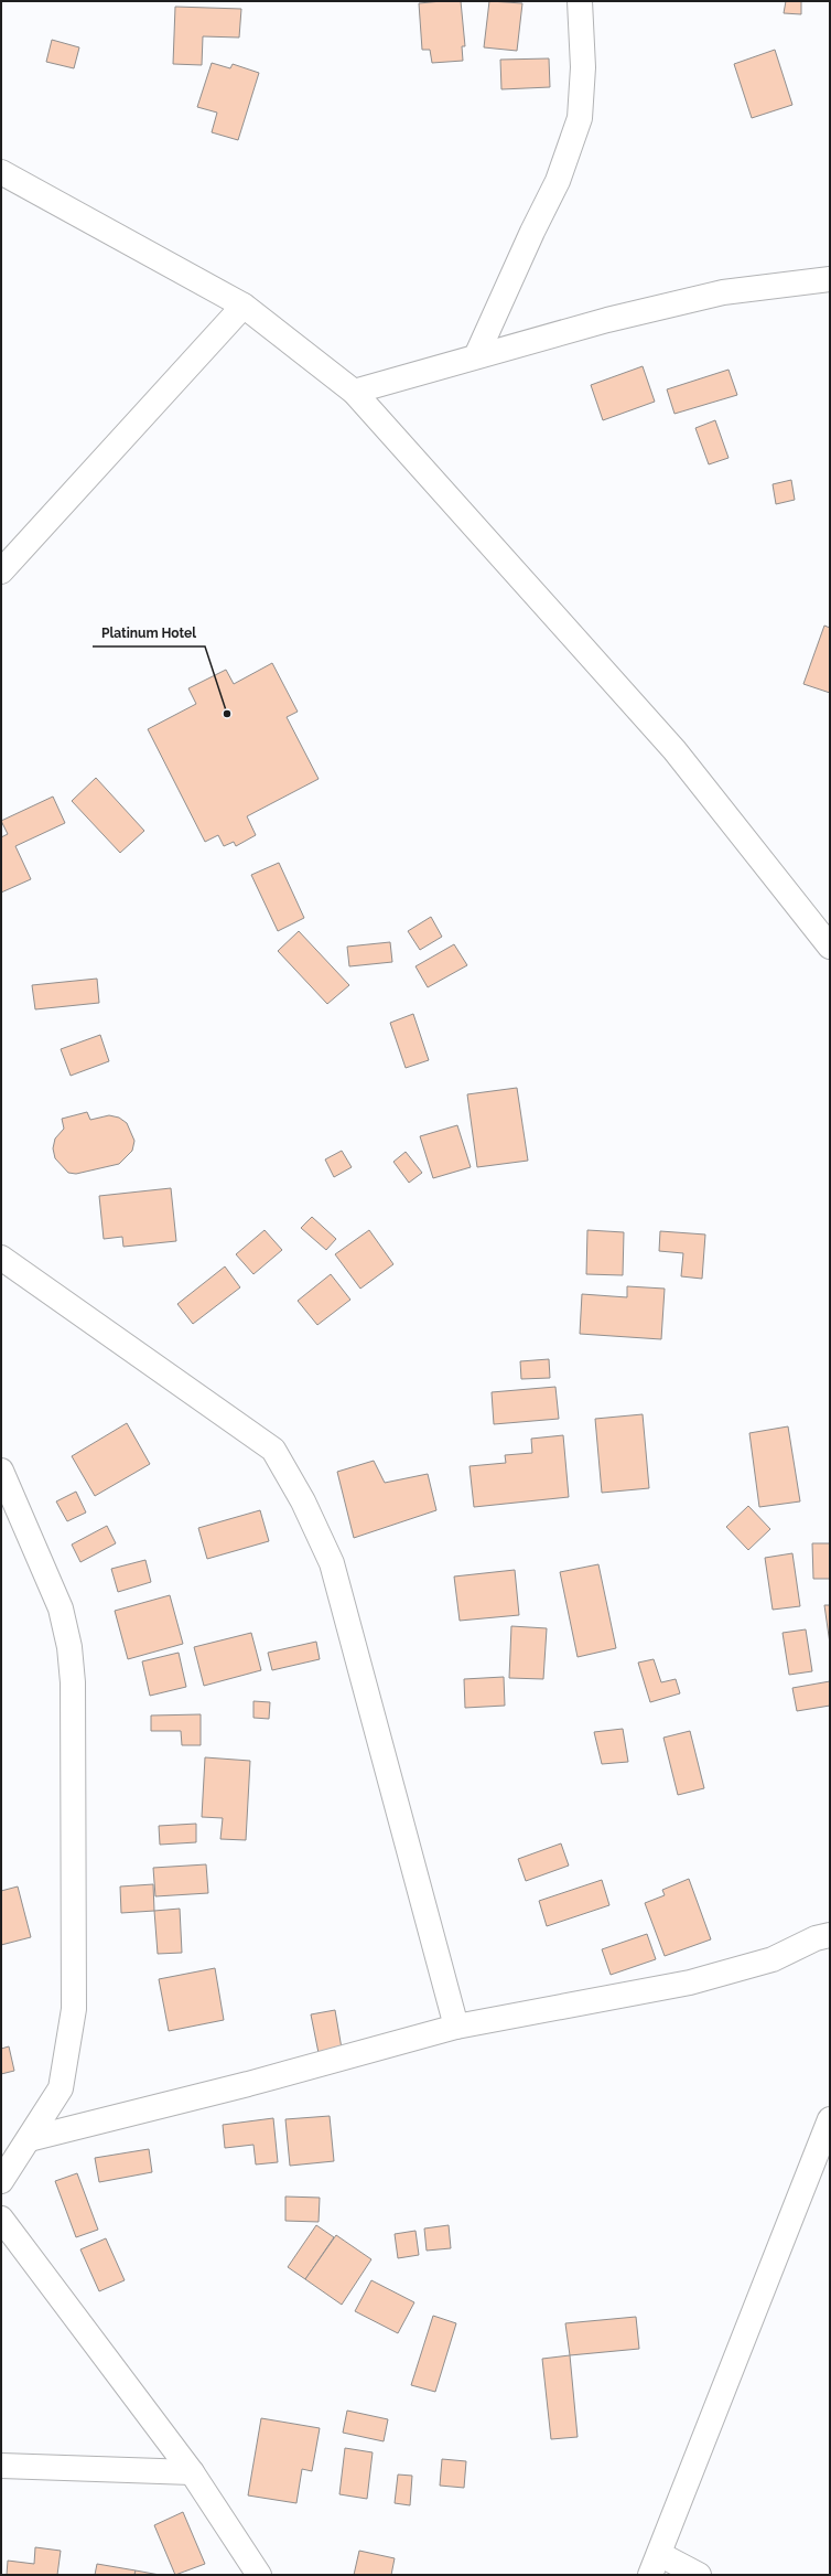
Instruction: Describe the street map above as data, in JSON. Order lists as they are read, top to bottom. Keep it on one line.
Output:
{"places":["Platinum Hotel"]}
